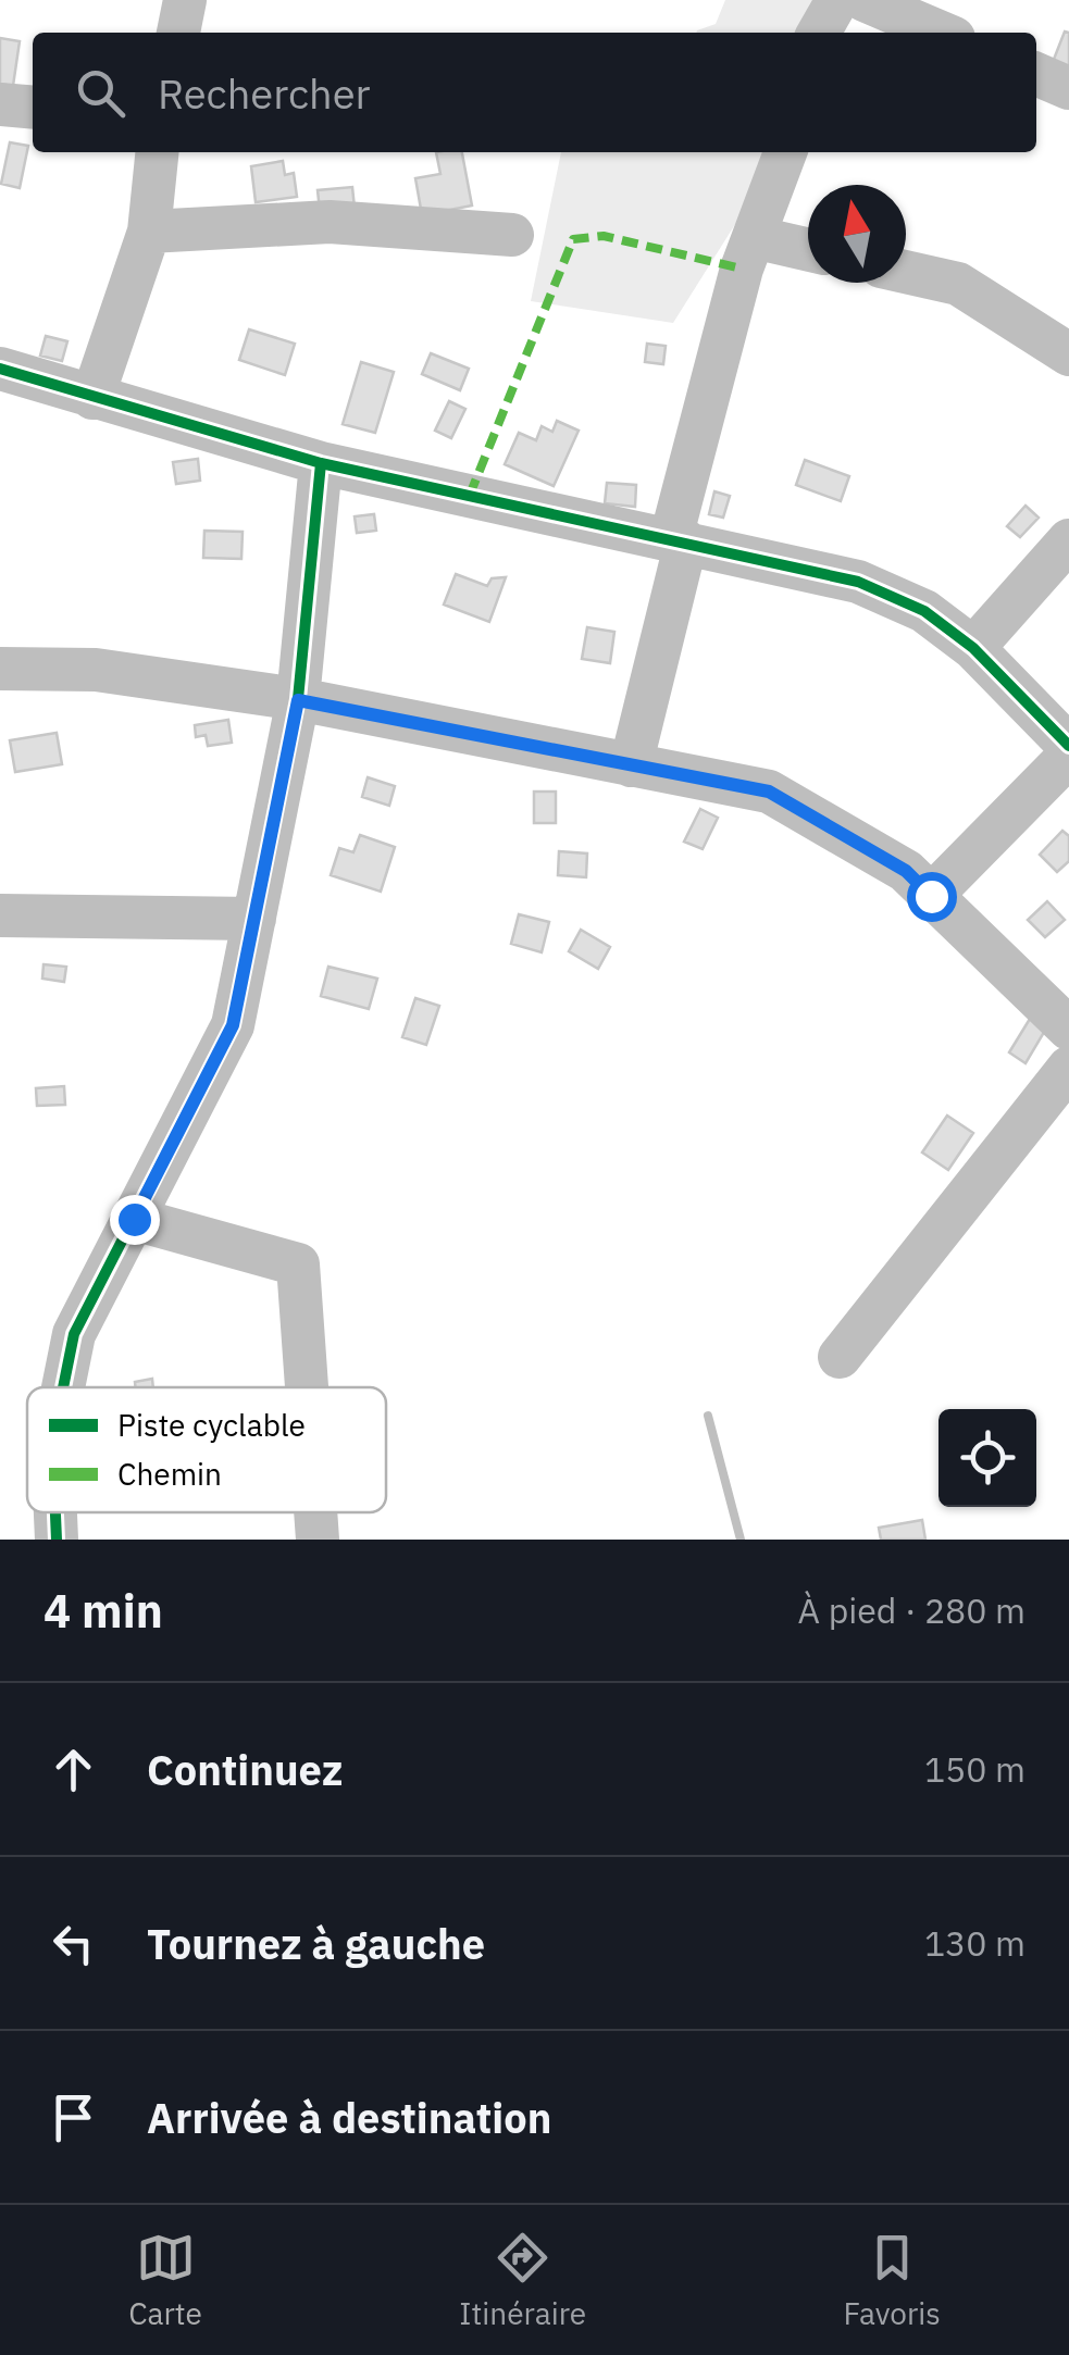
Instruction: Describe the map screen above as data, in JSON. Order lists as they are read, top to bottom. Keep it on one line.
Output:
{"legend":["Piste cyclable","Chemin"],"north":"top","page":{"search":"Rechercher","heading":["4 min","À pied · 280 m"],"list":[["Continuez","150 m"],["Tournez à gauche","130 m"],"Arrivée à destination"],"nav":["Carte","Itinéraire","Favoris"]}}
